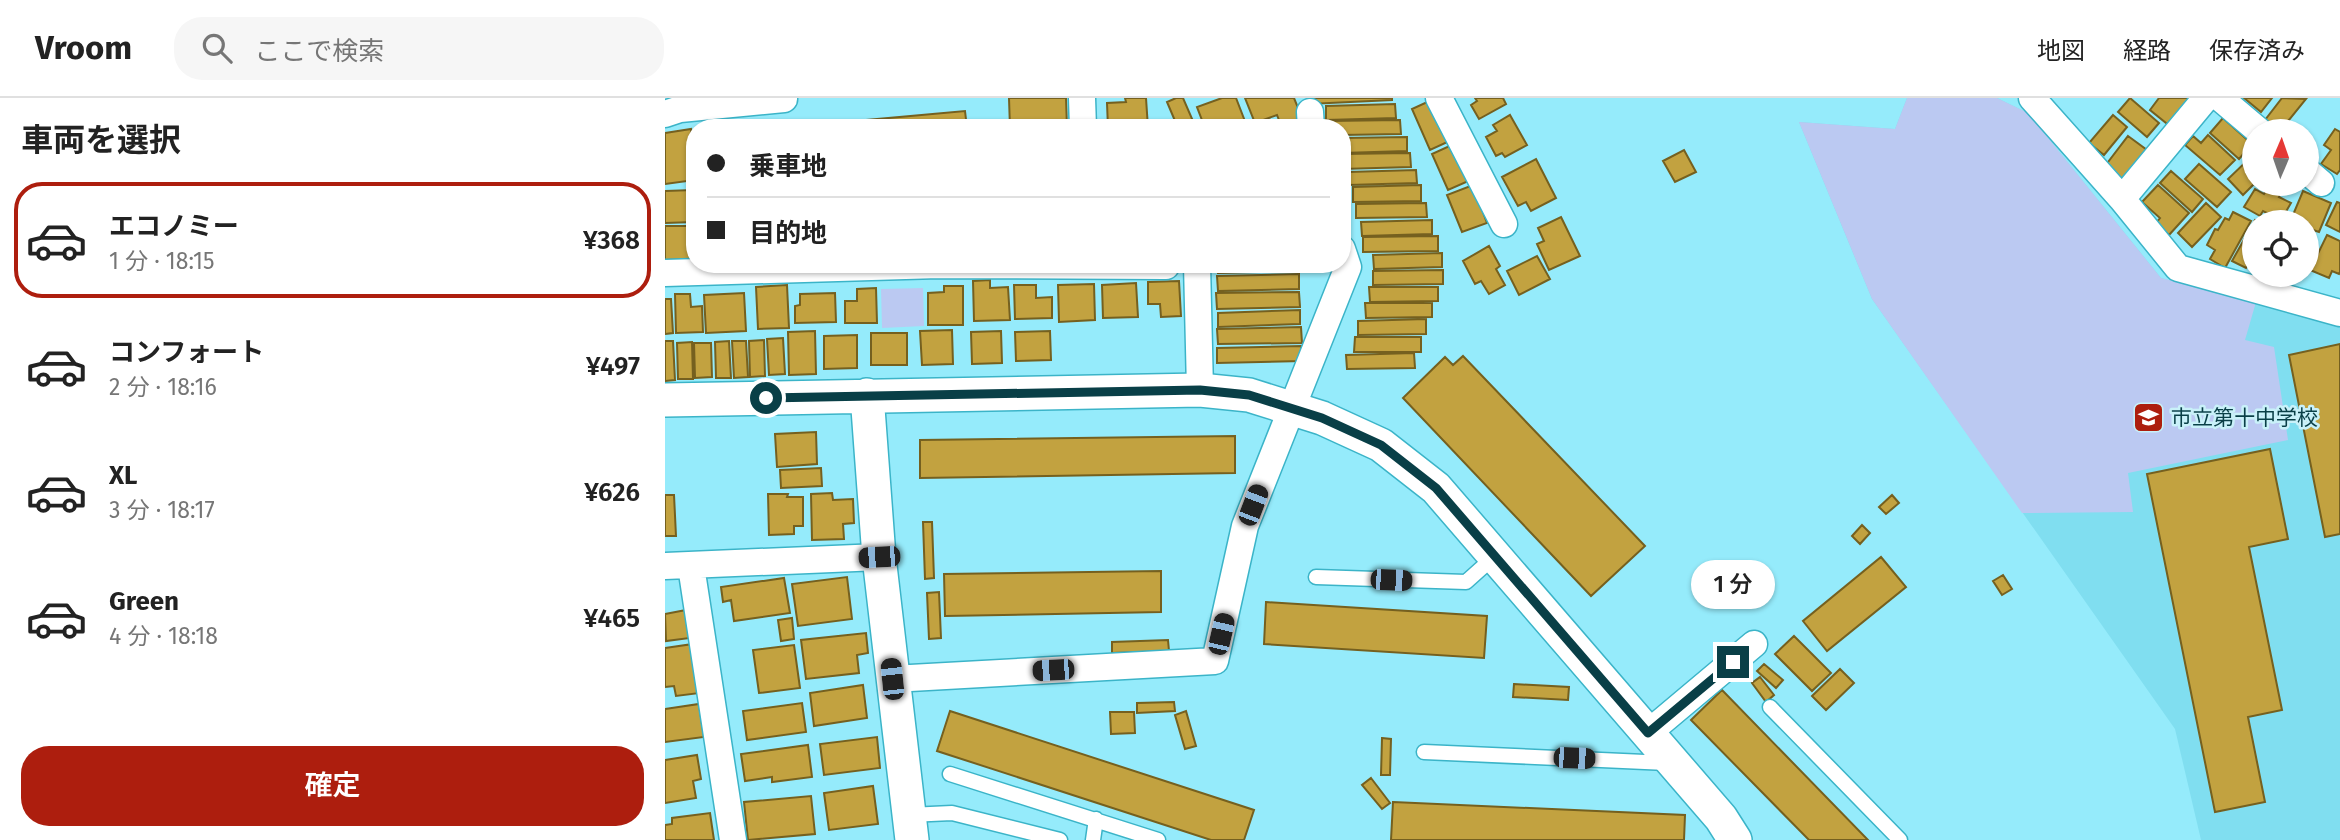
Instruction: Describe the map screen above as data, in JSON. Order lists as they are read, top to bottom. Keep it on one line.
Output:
{"places":{"school or university":["市立第十中学校"]},"north":"top","page":{"header":"Vroom","search":"ここで検索","nav":["地図","経路","保存済み"],"heading":"車両を選択","banner":["乗車地","目的地"],"list":[{"name":"エコノミー","note":"1 分 · 18:15","value":"¥368"},{"name":"コンフォート","note":"2 分 · 18:16","value":"¥497"},{"name":"XL","note":"3 分 · 18:17","value":"¥626"},{"name":"Green","note":"4 分 · 18:18","value":"¥465"}],"bubble":"1 分","buttons":"確定"}}
